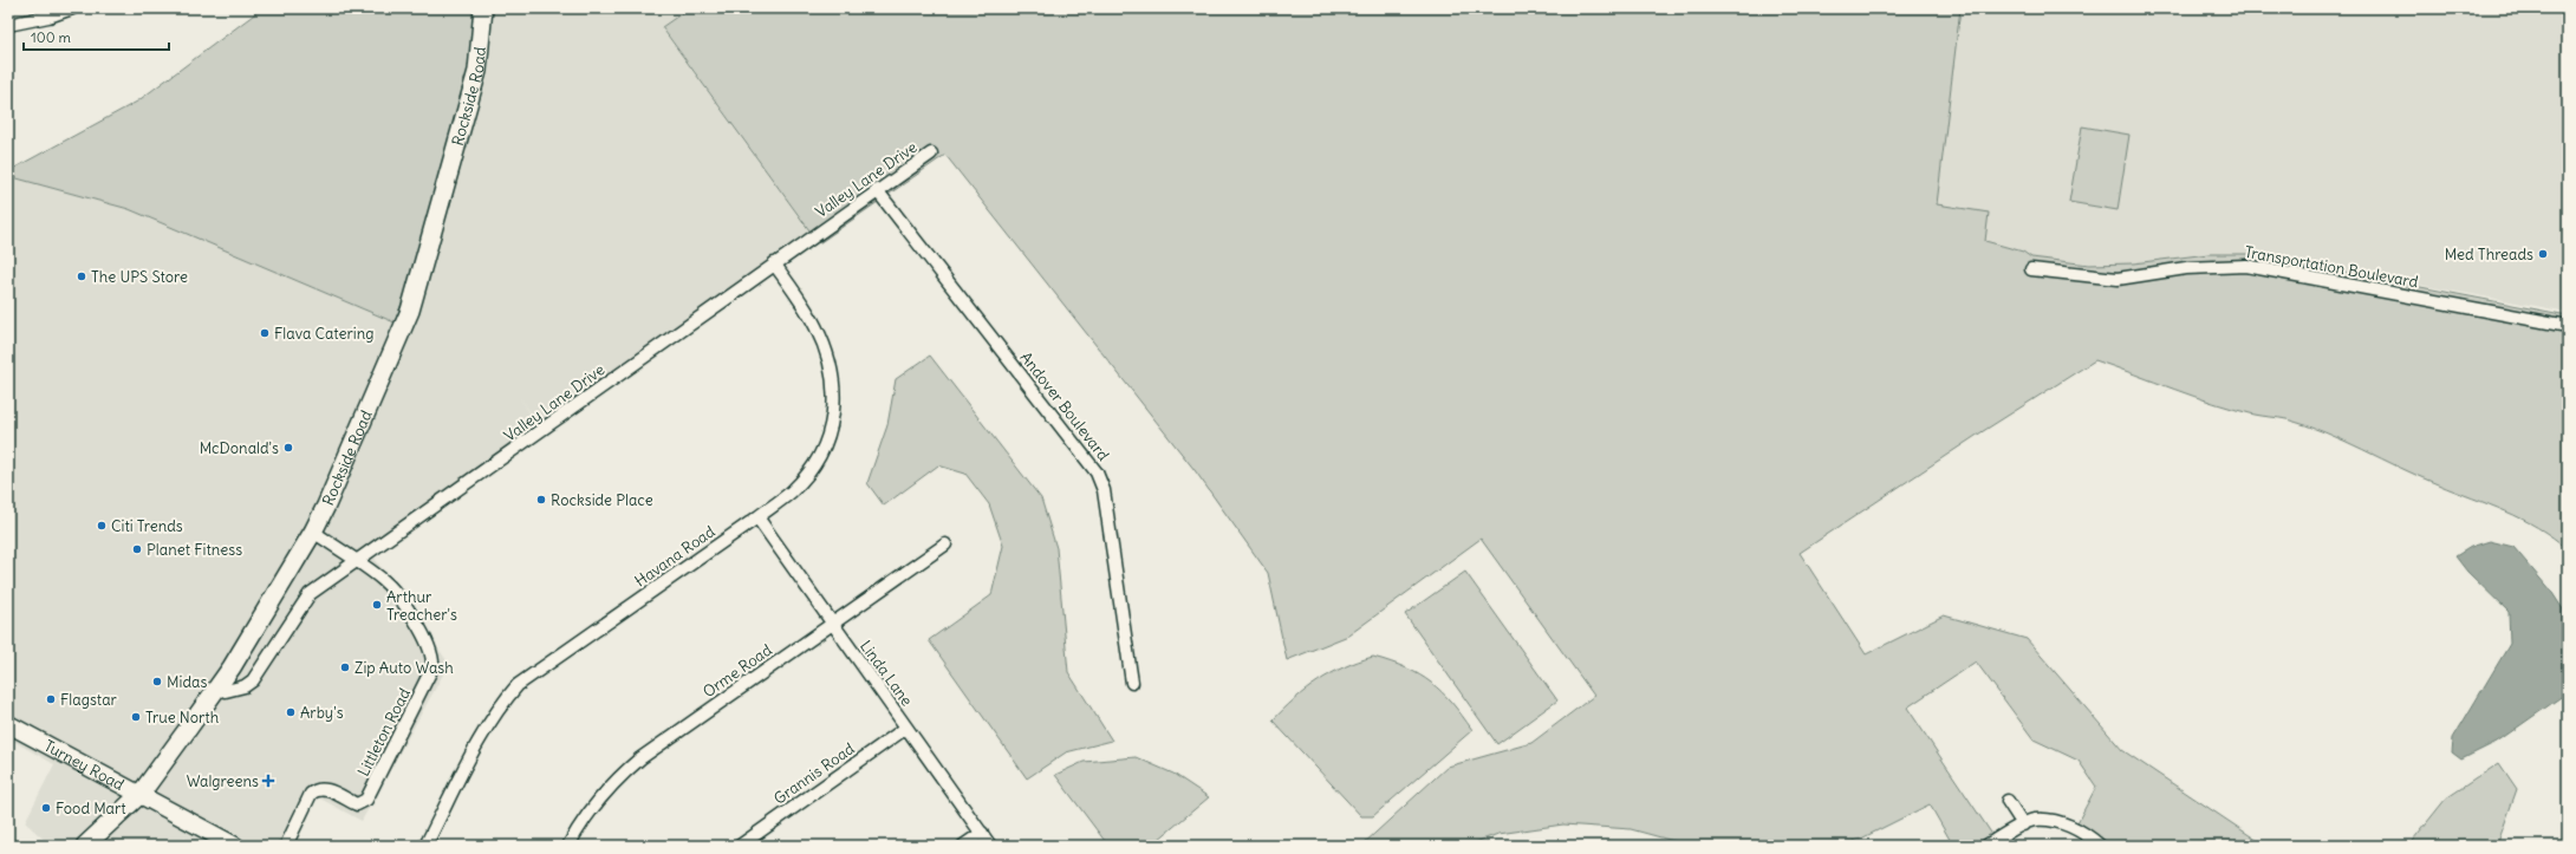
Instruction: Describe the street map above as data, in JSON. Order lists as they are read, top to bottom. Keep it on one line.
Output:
{"streets":{"main road":["Rockside Road"],"street":["Valley Lane Drive","Transportation Boulevard","Andover Boulevard","Havana Road","Orme Road","Linda Lane","Littleton Road","Turney Road","Grannis Road"]},"crossings":[["Rockside Road","Valley Lane Drive"],["Rockside Road","Turney Road"],["Valley Lane Drive","Andover Boulevard"],["Valley Lane Drive","Havana Road"],["Valley Lane Drive","Littleton Road"],["Havana Road","Linda Lane"],["Orme Road","Linda Lane"],["Linda Lane","Grannis Road"]],"places":{"other":["Med Threads","The UPS Store","Flava Catering","McDonald's","Rockside Place","Citi Trends","Planet Fitness","Arthur Treacher's","Zip Auto Wash","Midas","Flagstar","Arby's","True North","Food Mart"],"health":["Walgreens"]},"scale_bar":"100 m"}
